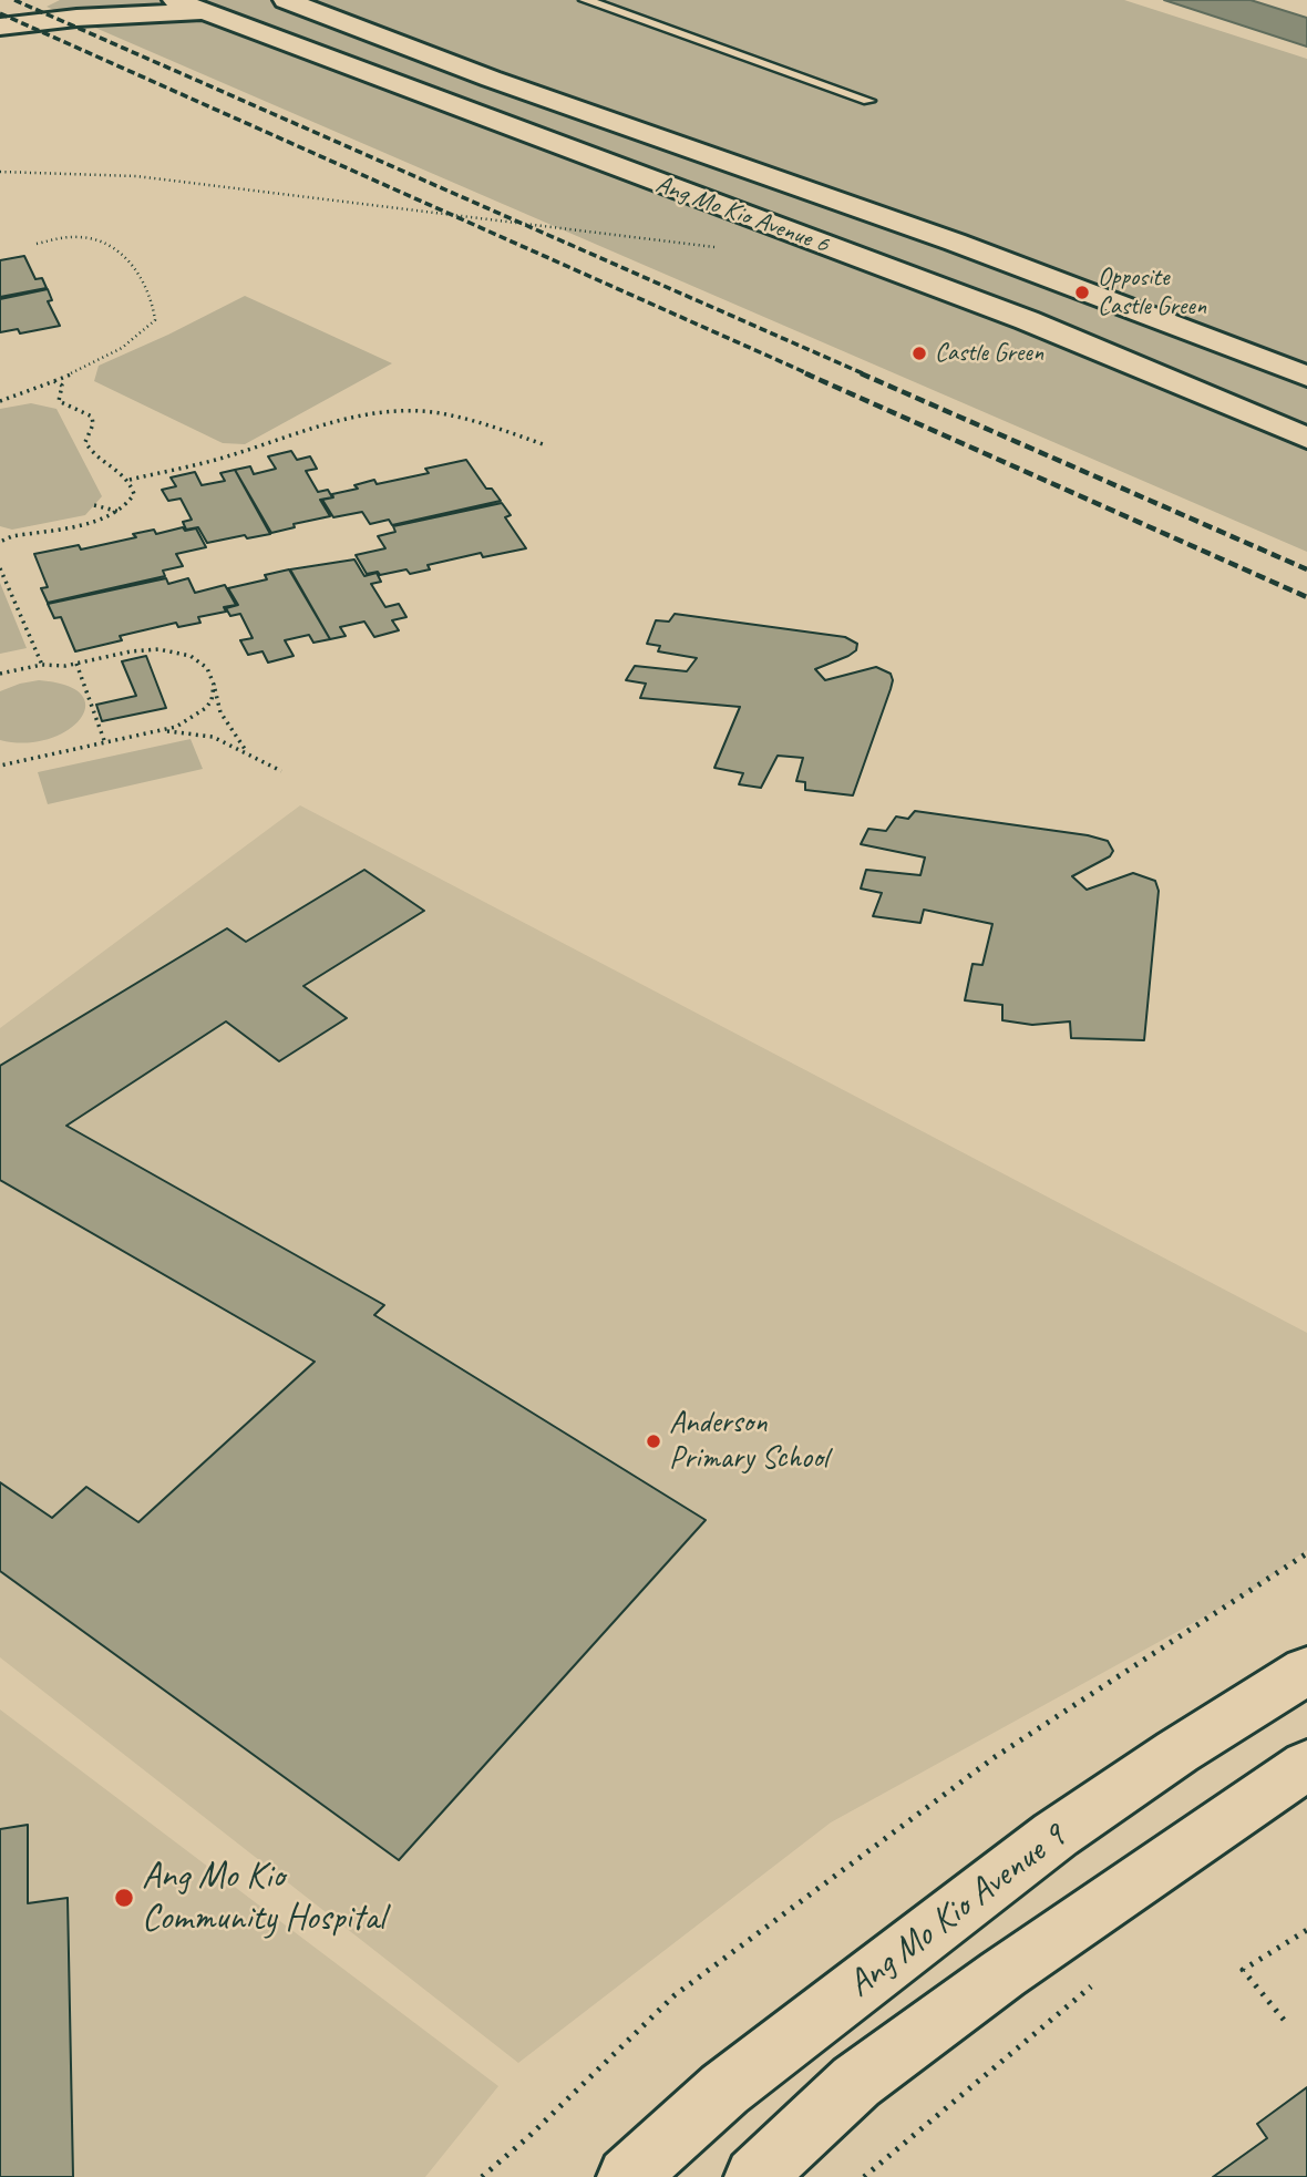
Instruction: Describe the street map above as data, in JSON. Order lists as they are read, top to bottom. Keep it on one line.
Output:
{"streets":{"main road":["Ang Mo Kio Avenue 6","Ang Mo Kio Avenue 9"]},"places":["Opposite Castle Green","Castle Green","Anderson Primary School","Ang Mo Kio Community Hospital"]}
